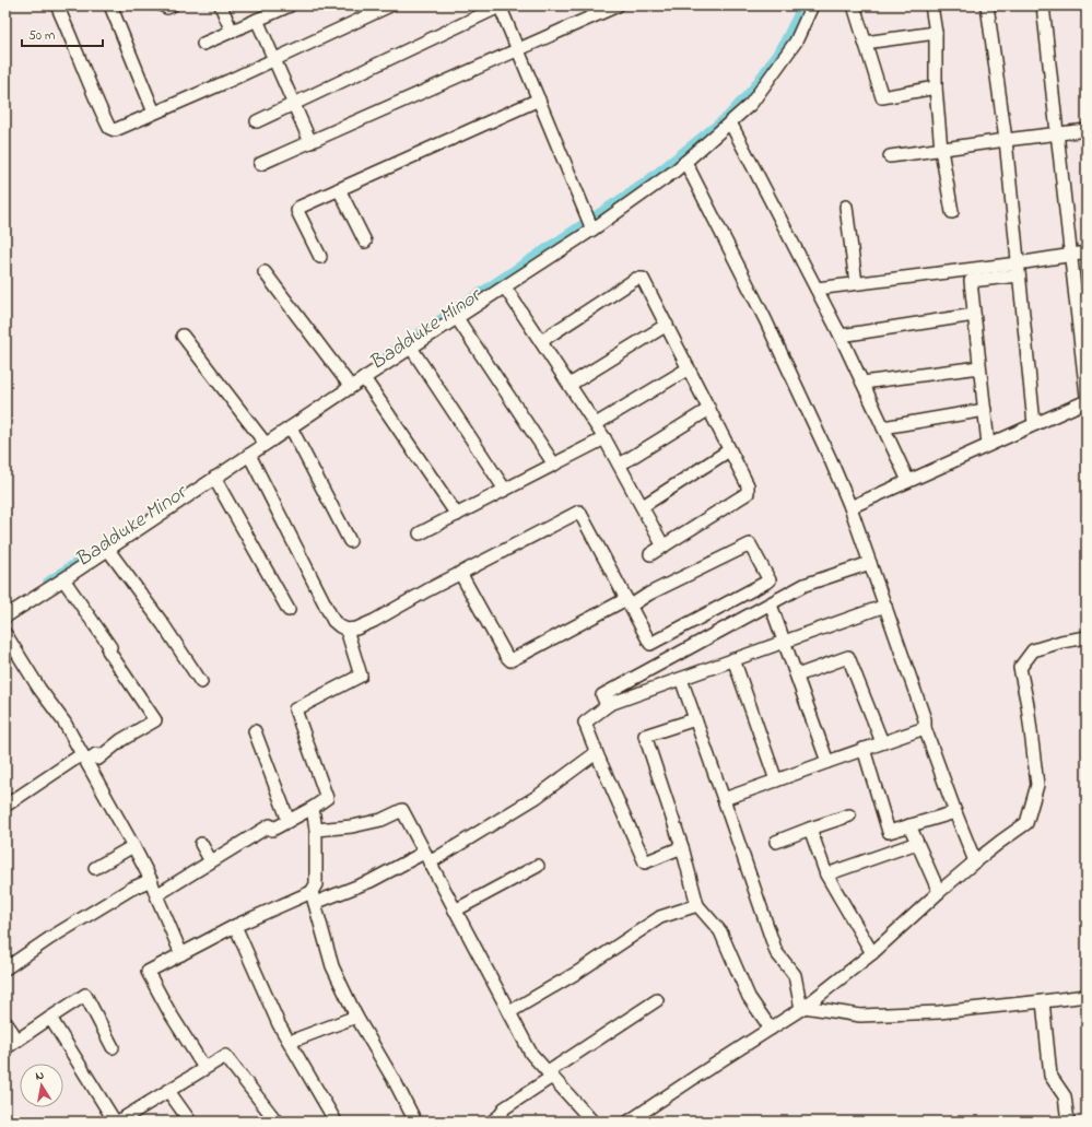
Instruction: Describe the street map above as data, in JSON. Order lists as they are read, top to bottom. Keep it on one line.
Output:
{"water":["Badduke Minor"],"scale_bar":"50 m","north":"top"}
